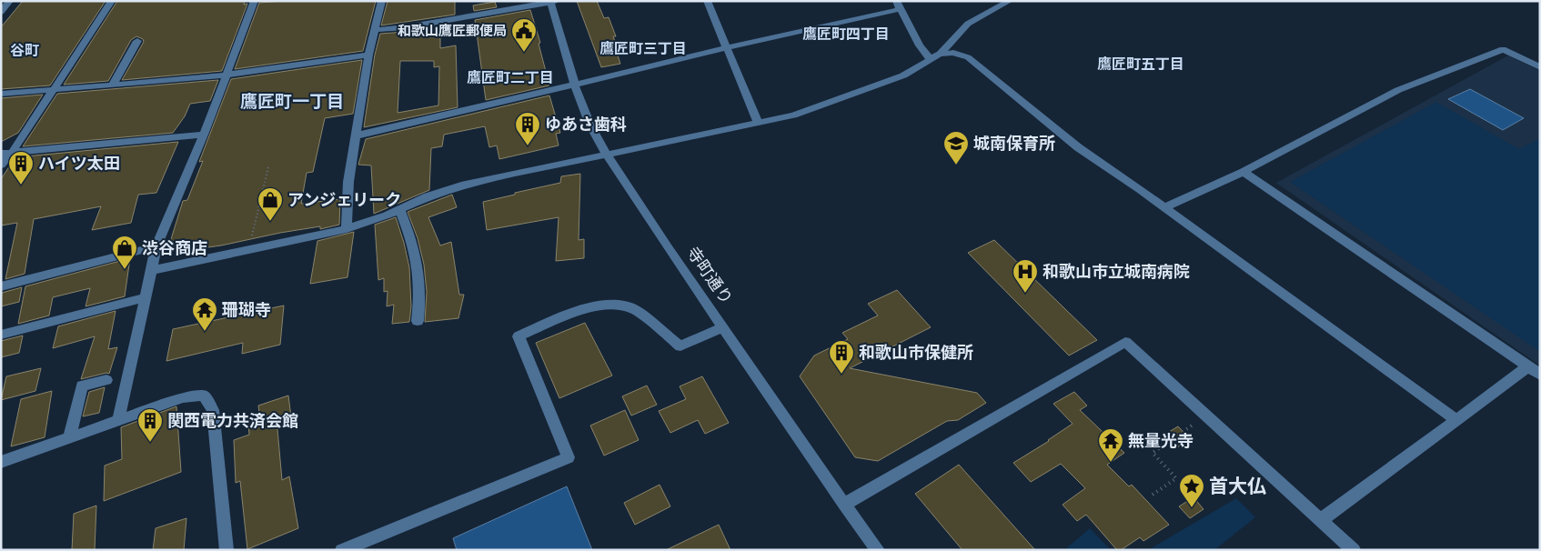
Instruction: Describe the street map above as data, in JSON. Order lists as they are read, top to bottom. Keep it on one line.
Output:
{"streets":{"street":["寺町通り"]},"districts":["鷹匠町四丁目","鷹匠町三丁目","谷町","鷹匠町五丁目","鷹匠町二丁目","鷹匠町一丁目"],"places":{"public building":["和歌山鷹匠郵便局"],"building":["ゆあさ歯科","ハイツ太田","和歌山市保健所","関西電力共済会館"],"school or university":["城南保育所"],"shop":["アンジェリーク","渋谷商店"],"hospital":["和歌山市立城南病院"],"temple":["珊瑚寺","無量光寺"],"place":["首大仏"]}}
